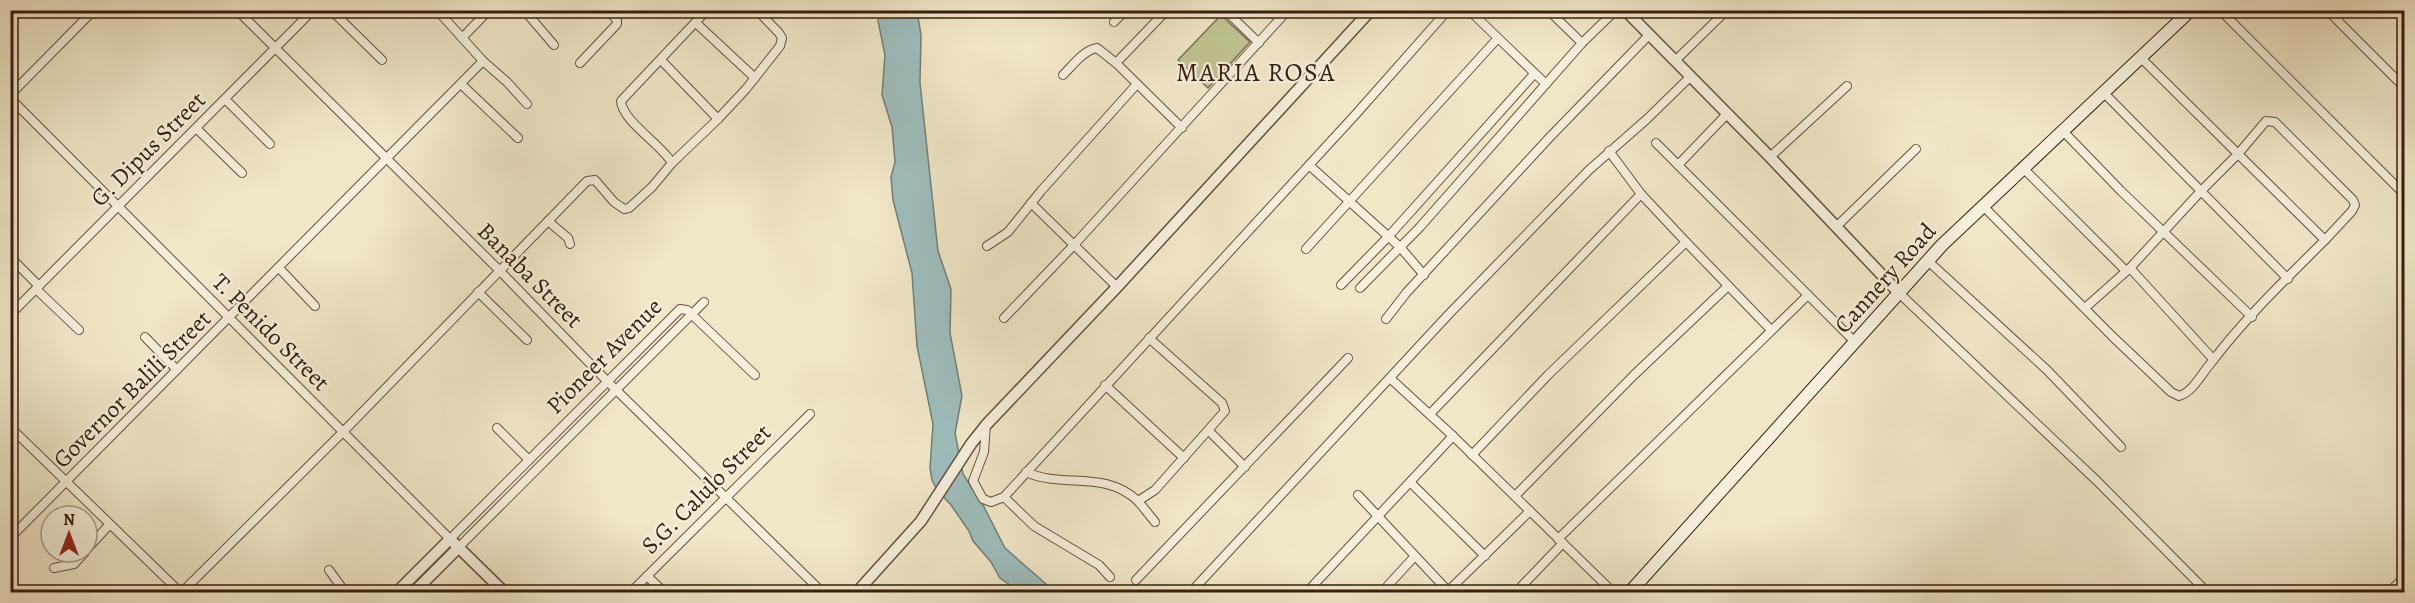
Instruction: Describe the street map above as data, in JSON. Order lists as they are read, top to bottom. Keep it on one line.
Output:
{"streets":{"main road":["Cannery Road"],"street":["G. Dipus Street","Banaba Street","T. Penido Street","Pioneer Avenue","Governor Balili Street","S.G. Calulo Street"]},"crossings":[["G. Dipus Street","Banaba Street"],["G. Dipus Street","T. Penido Street"],["Banaba Street","Pioneer Avenue"],["Banaba Street","Governor Balili Street"],["Banaba Street","S.G. Calulo Street"],["T. Penido Street","Pioneer Avenue"],["T. Penido Street","Governor Balili Street"]],"districts":["MARIA ROSA"],"north":"top"}
